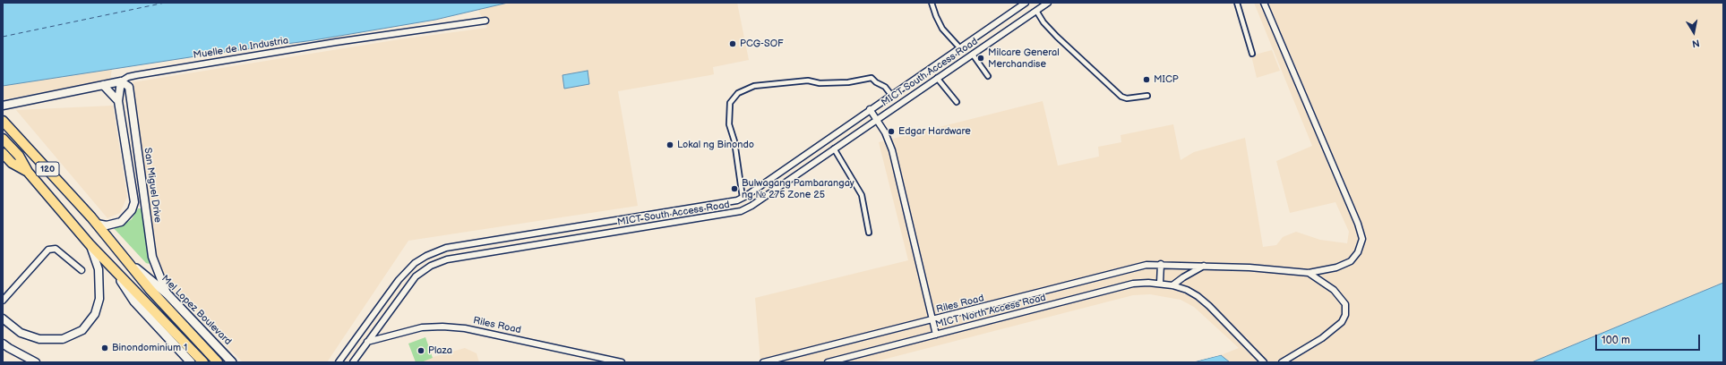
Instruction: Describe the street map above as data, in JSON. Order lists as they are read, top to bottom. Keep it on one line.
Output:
{"streets":{"highway":["120","Mel Lopez Boulevard"],"street":["Muelle de la Industria","MICT South Access Road","San Miguel Drive","Riles Road","MICT North Access Road"]},"crossings":[["Muelle de la Industria","San Miguel Drive"],["MICT South Access Road","Riles Road"],["San Miguel Drive","Mel Lopez Boulevard"]],"places":["PCG-SOF","Milcare General Merchandise","MICP","Edgar Hardware","Lokal ng Binondo","Bulwagang Pambarangay ng № 275 Zone 25","Binondominium 1","Plaza"],"scale_bar":"100 m","north":"bottom"}
